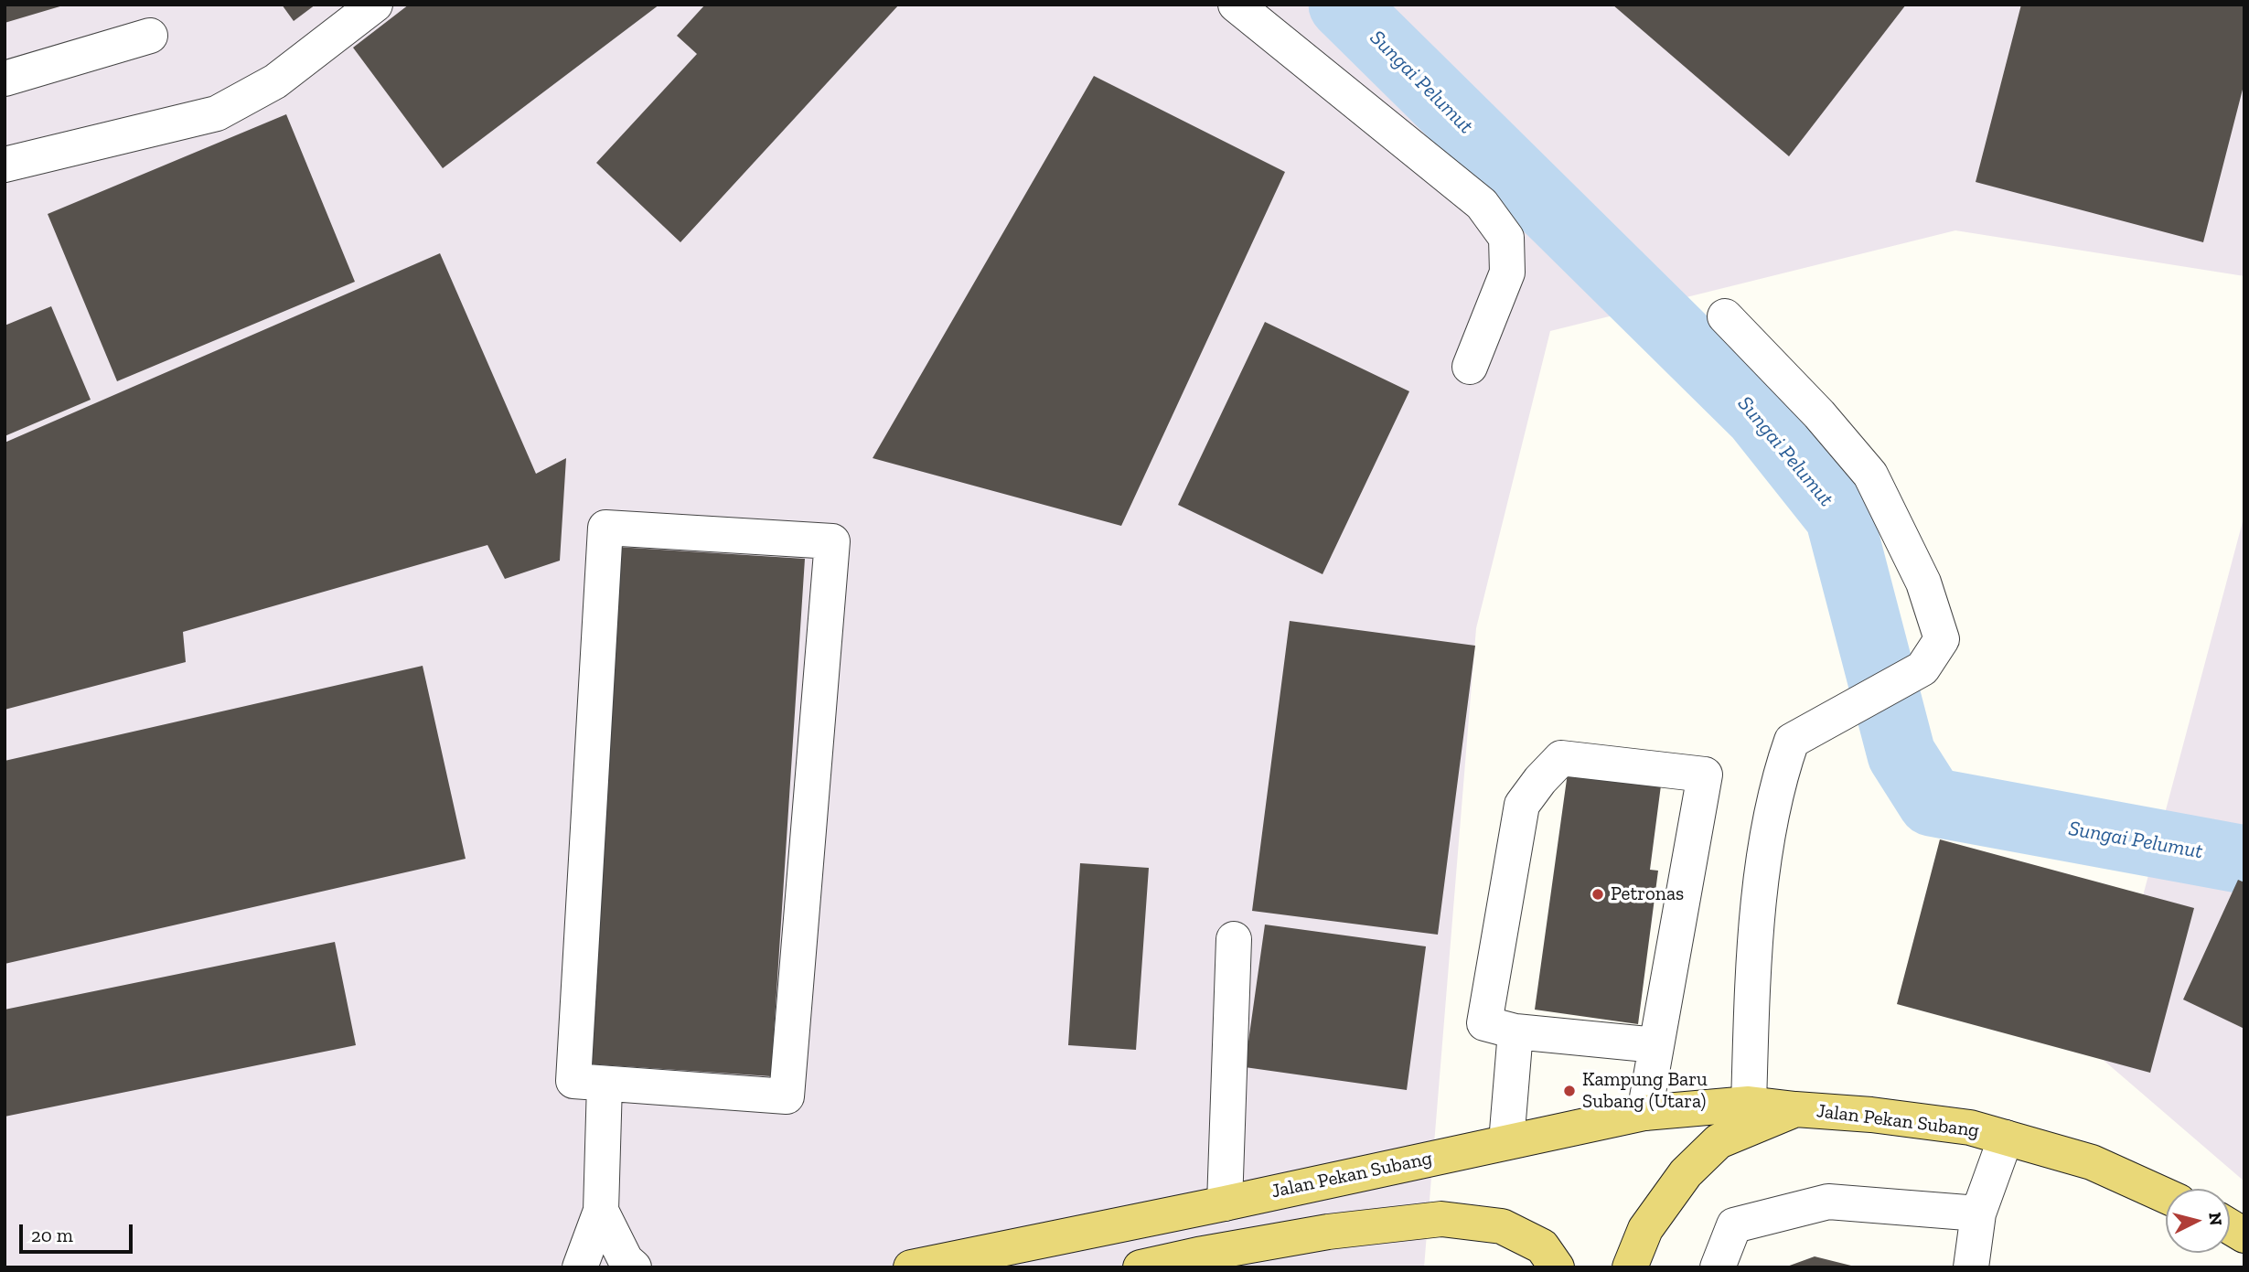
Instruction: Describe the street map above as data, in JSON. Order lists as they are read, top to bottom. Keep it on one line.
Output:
{"streets":{"main road":["Jalan Pekan Subang"]},"water":["Sungai Pelumut"],"places":["Petronas","Kampung Baru Subang (Utara)"],"scale_bar":"20 m","north":"right"}
